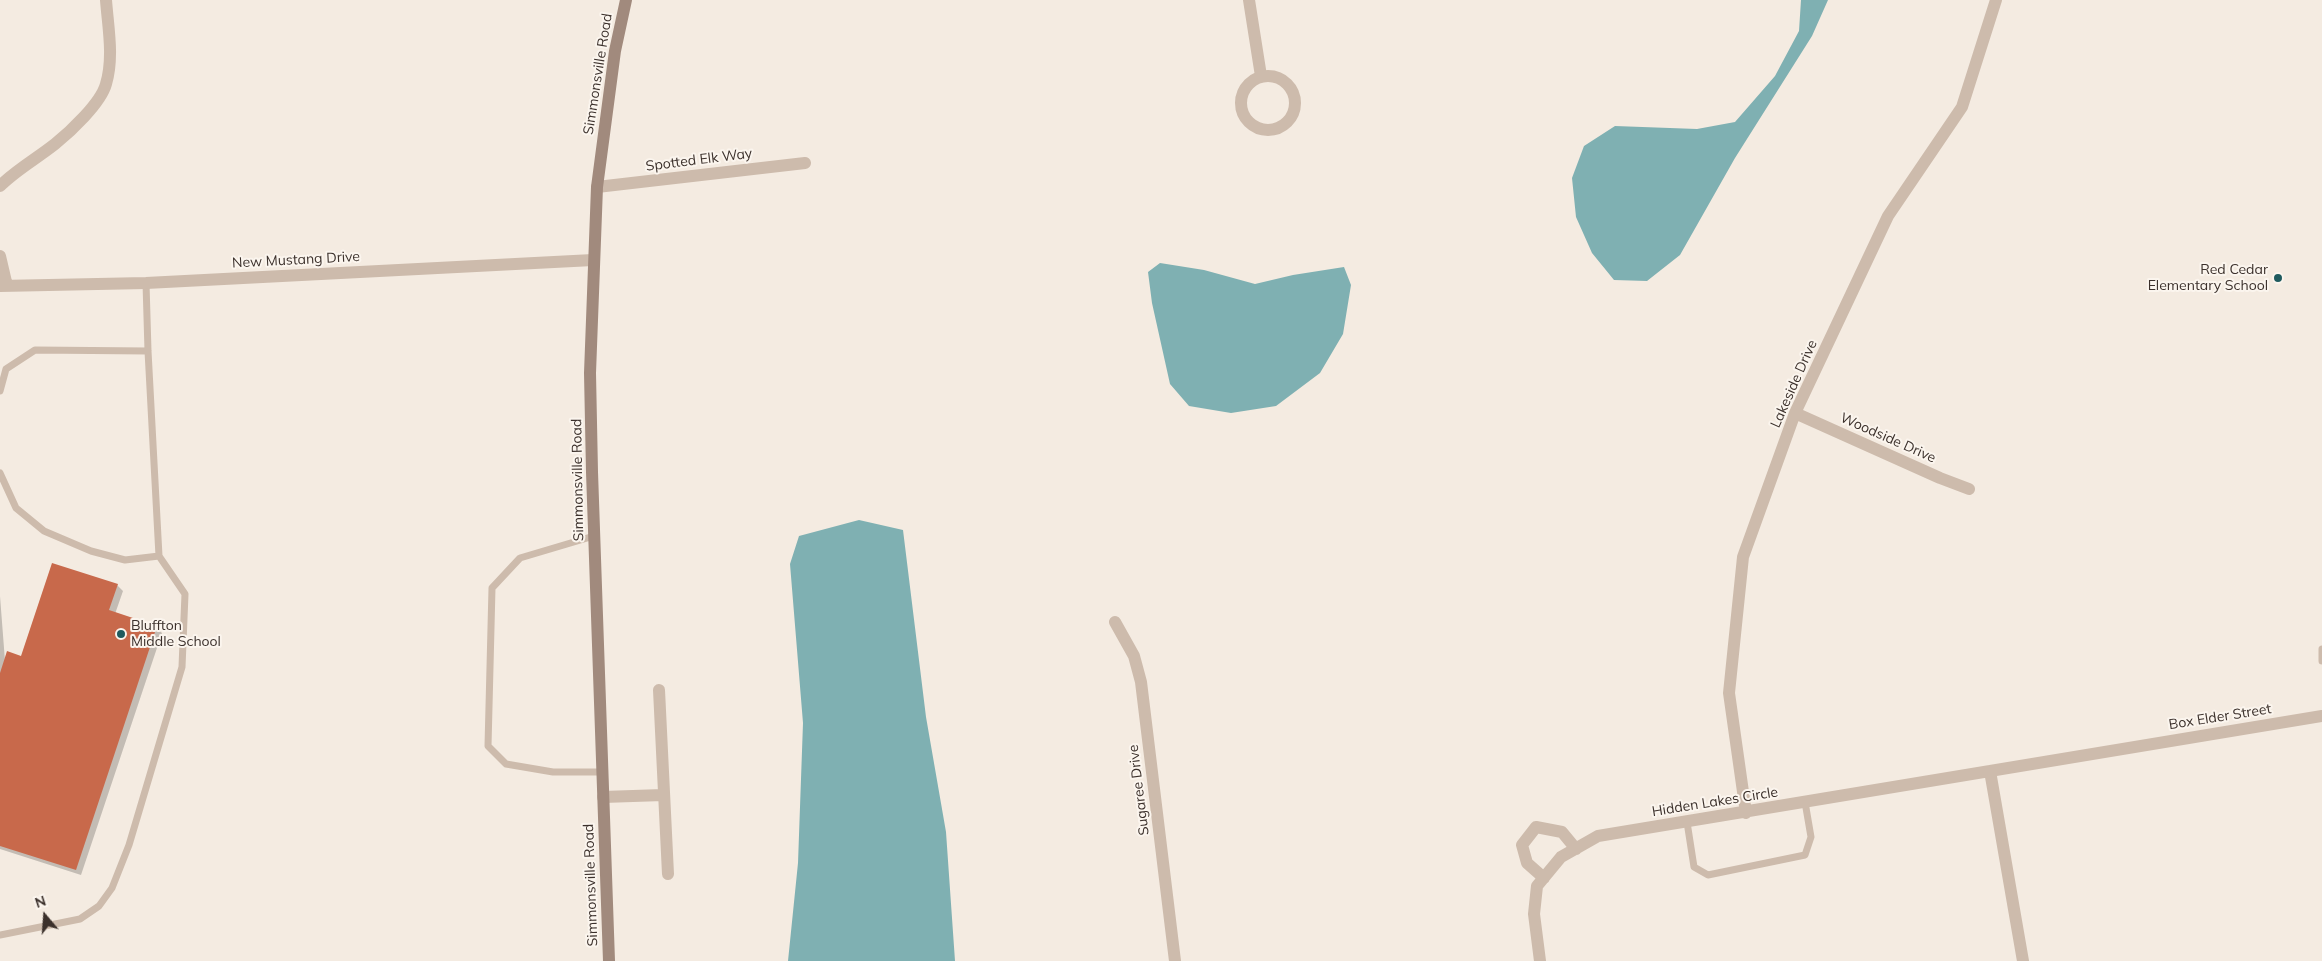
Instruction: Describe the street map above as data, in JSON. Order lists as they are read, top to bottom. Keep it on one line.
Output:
{"streets":{"street":["Simmonsville Road","Spotted Elk Way","New Mustang Drive","Lakeside Drive","Woodside Drive","Box Elder Street","Sugaree Drive","Hidden Lakes Circle"]},"crossings":[["Simmonsville Road","Spotted Elk Way"],["Simmonsville Road","New Mustang Drive"],["Lakeside Drive","Woodside Drive"],["Lakeside Drive","Hidden Lakes Circle"],["Box Elder Street","Hidden Lakes Circle"]],"places":["Red Cedar Elementary School","Bluffton Middle School"],"north":"top"}
